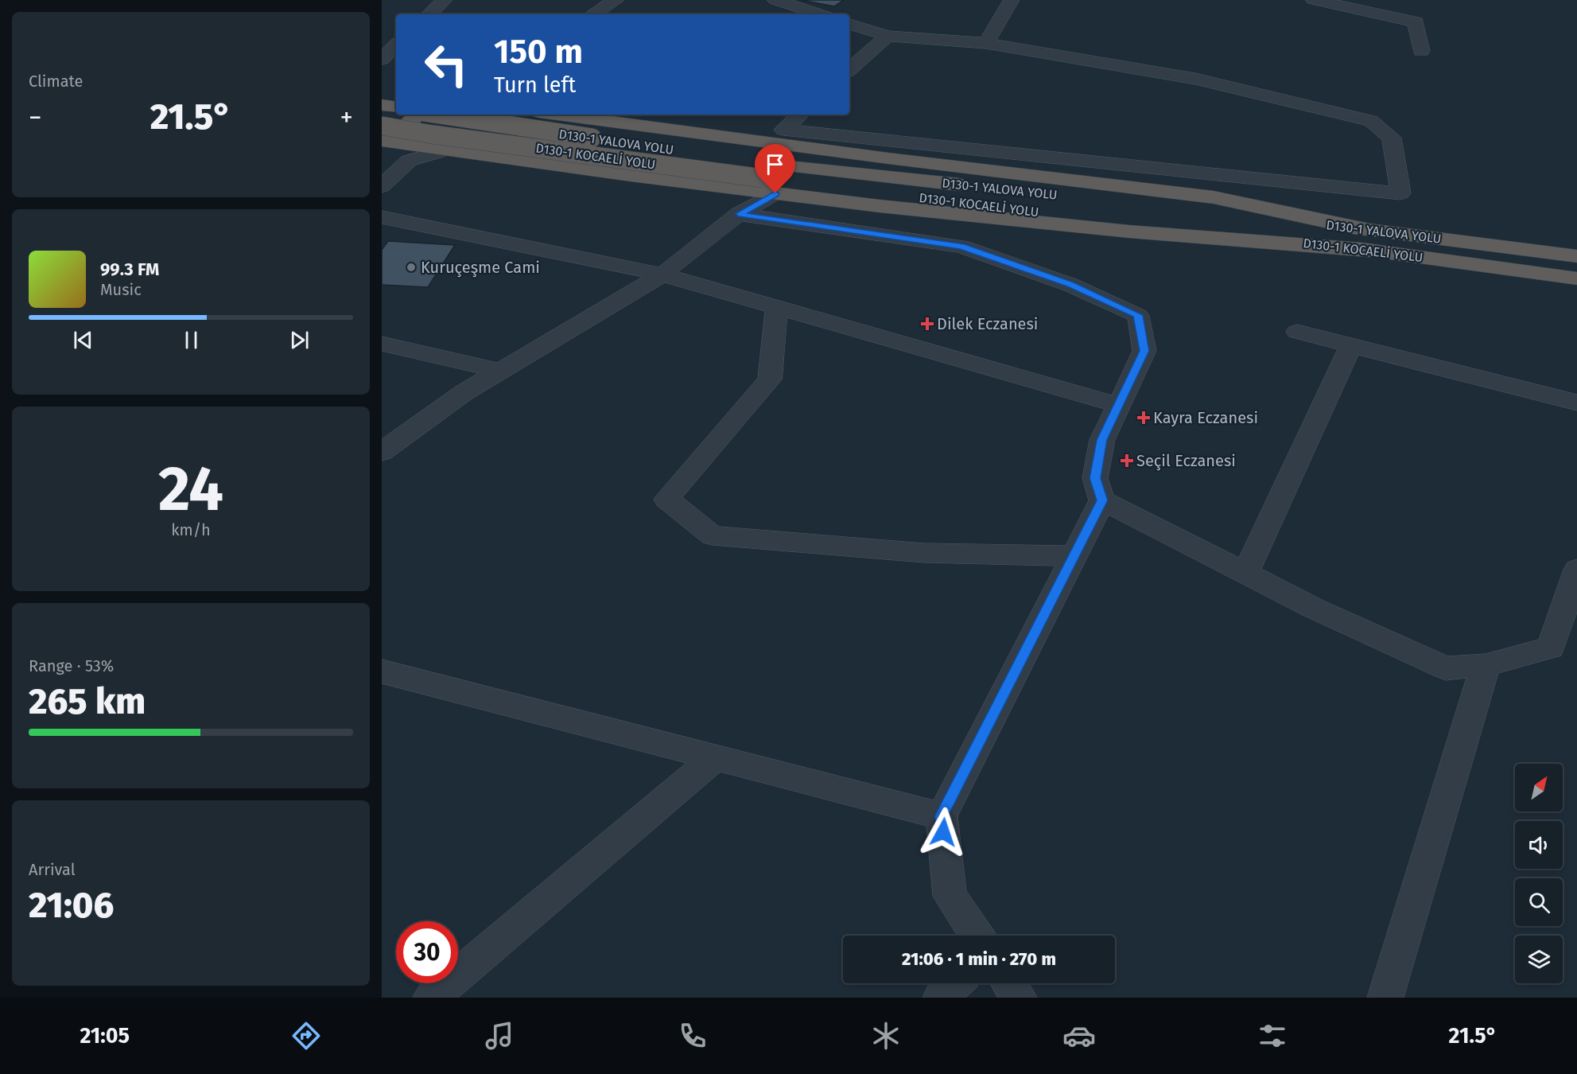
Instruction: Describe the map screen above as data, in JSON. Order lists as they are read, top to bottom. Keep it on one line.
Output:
{"streets":{"highway":["D130-1 YALOVA YOLU","D130-1 KOCAELİ YOLU"]},"crossings":[["D130-1 YALOVA YOLU","D130-1 KOCAELİ YOLU"]],"places":{"other":["Kuruçeşme Cami"],"health":["Dilek Eczanesi","Kayra Eczanesi","Seçil Eczanesi"]},"north":"top right","page":{"tile":["Climate",["24","km/h"],["Range · 53%","265 km"],["Arrival","21:06"]],"turn":["150 m","Turn left"],"heat":["−","21.5°","+"],"song":["99.3 FM","Music"],"limit":"30","trip":"21:06 · 1 min · 270 m","tabs":["21:05","21.5°"]}}
